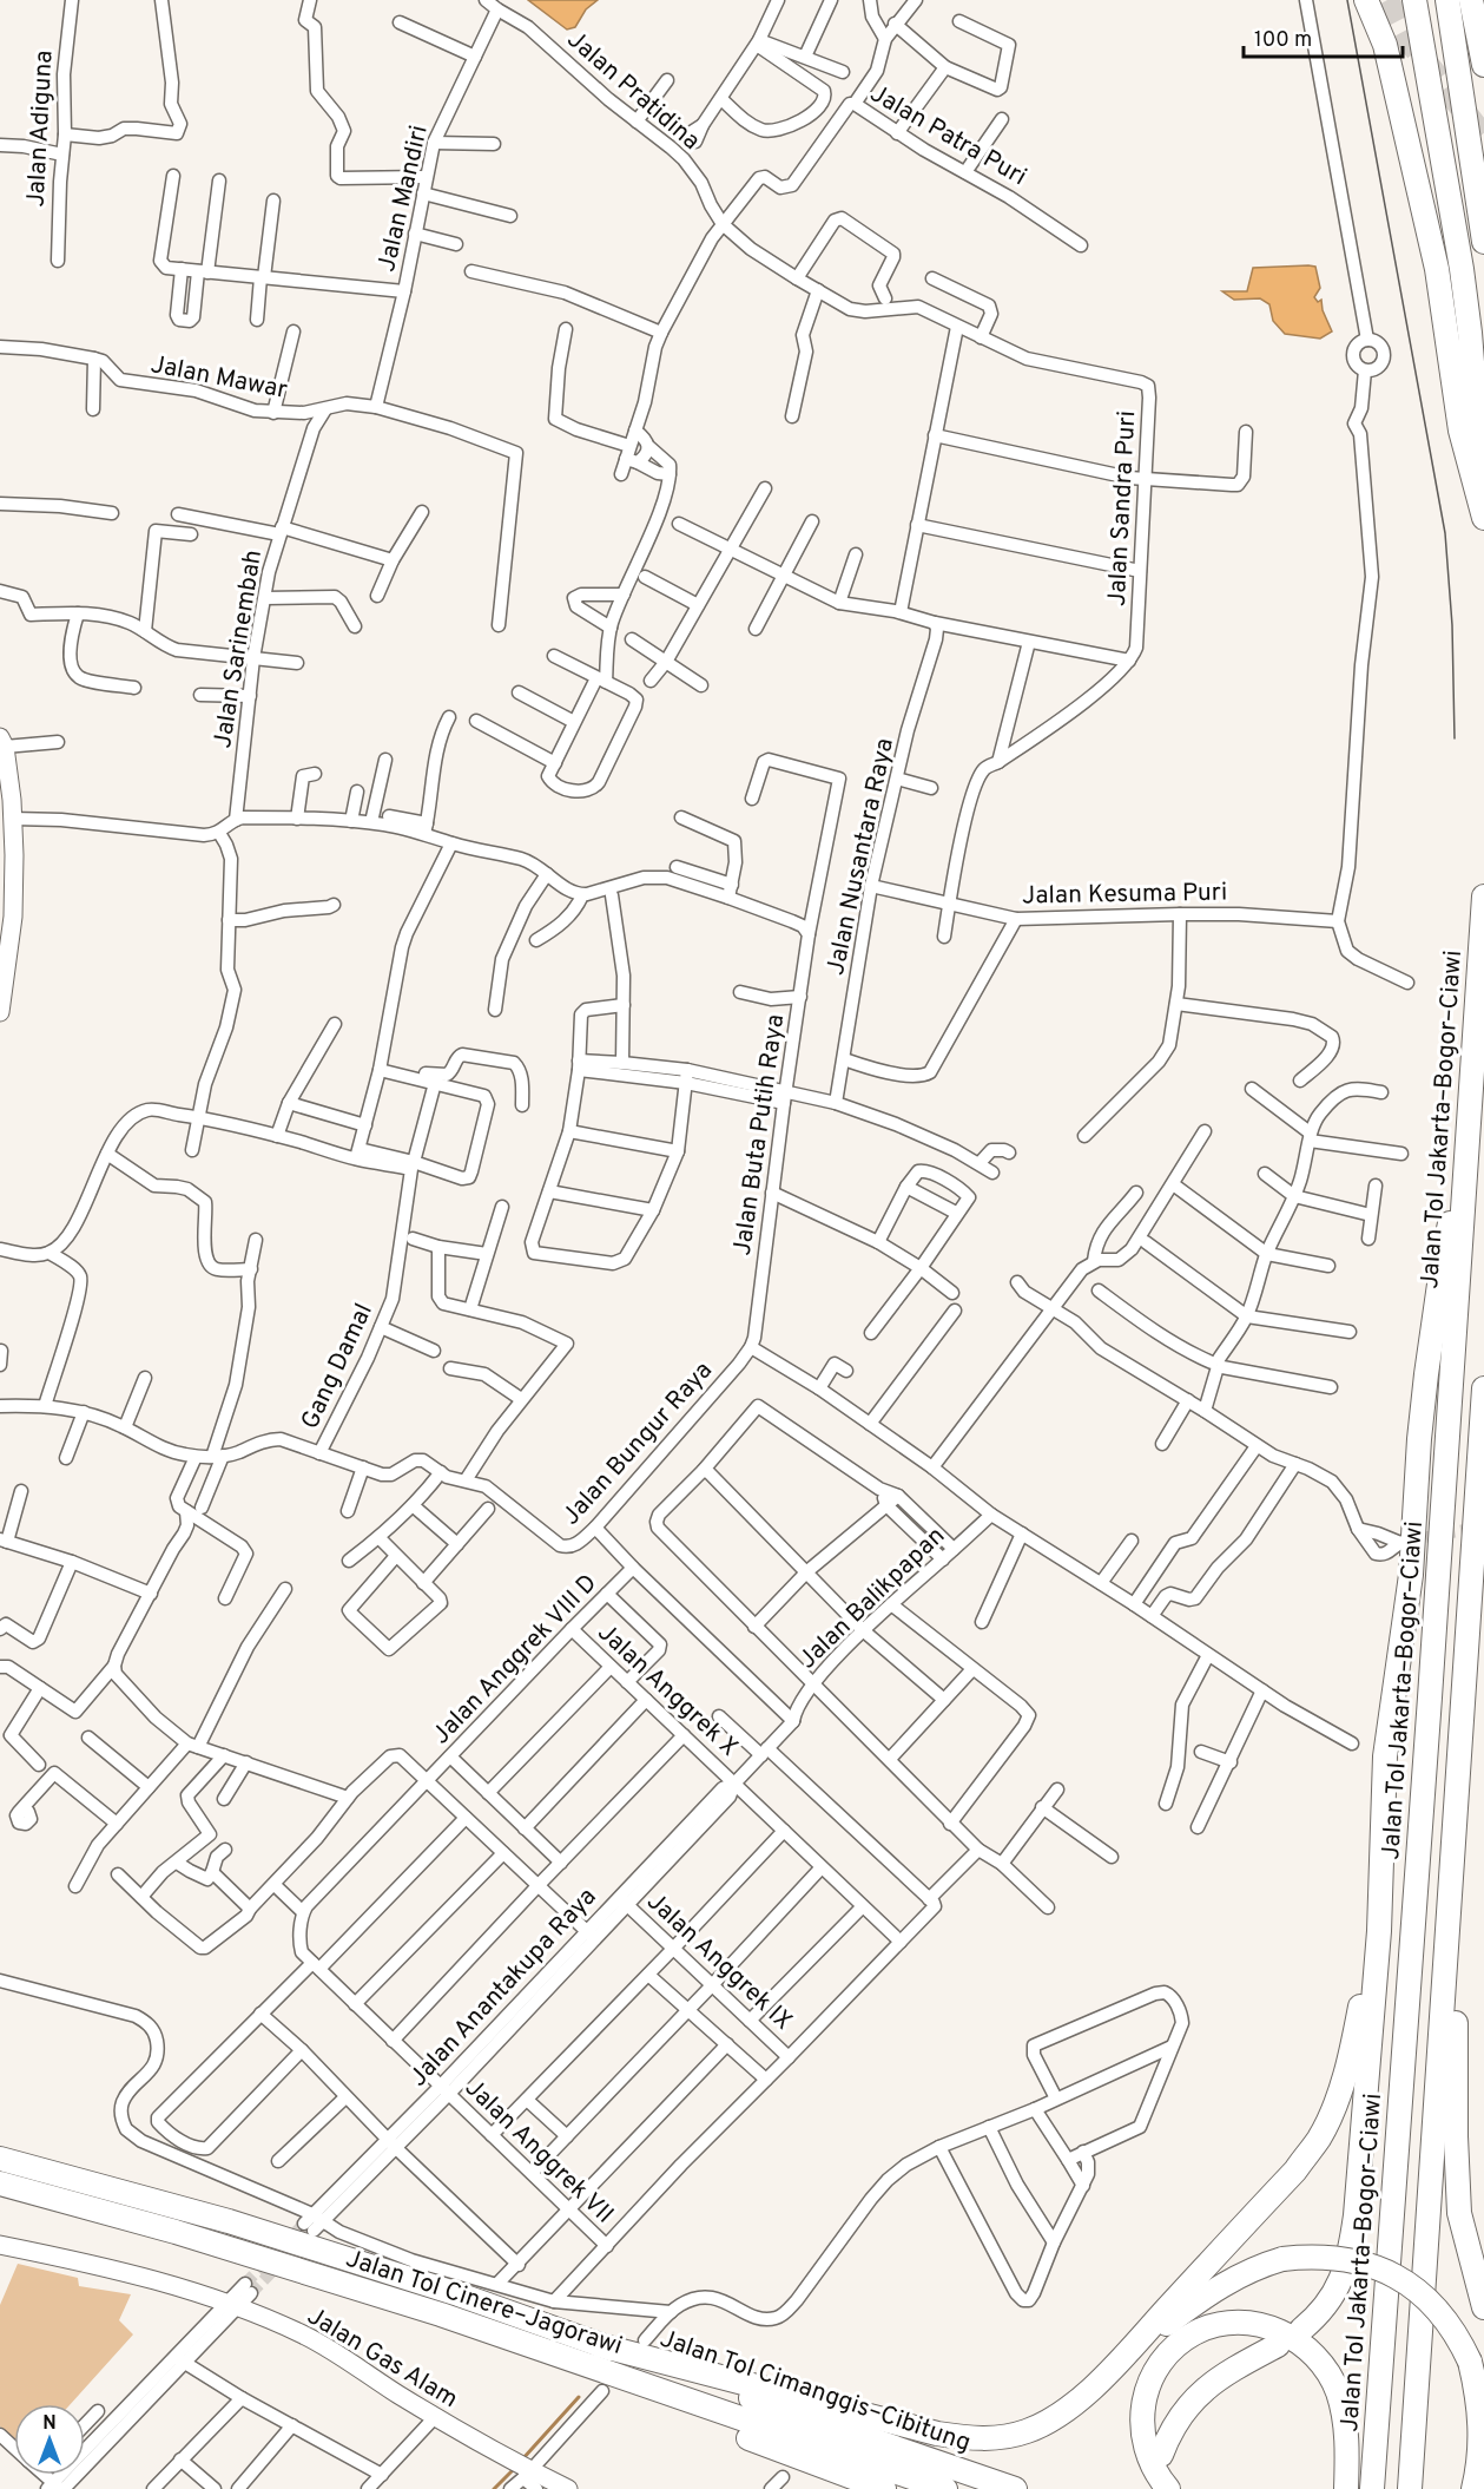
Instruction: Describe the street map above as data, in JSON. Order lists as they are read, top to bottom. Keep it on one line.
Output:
{"streets":{"highway":["Jalan Tol Jakarta–Bogor–Ciawi","Jalan Tol Cinere–Jagorawi","Jalan Tol Cimanggis–Cibitung"],"street":["Jalan Pratidina","Jalan Adiguna","Jalan Patra Puri","Jalan Mandiri","Jalan Mawar","Jalan Sandra Puri","Jalan Sarinembah","Jalan Nusantara Raya","Jalan Kesuma Puri","Jalan Buta Putih Raya","Gang Damal","Jalan Bungur Raya","Jalan Balikpapan","Jalan Anggrek VIII D","Jalan Anggrek X","Jalan Anggrek IX","Jalan Anantakupa Raya","Jalan Anggrek VII","Jalan Gas Alam"]},"crossings":[["Jalan Pratidina","Jalan Patra Puri"],["Jalan Pratidina","Jalan Mandiri"],["Jalan Pratidina","Jalan Sandra Puri"],["Jalan Mandiri","Jalan Mawar"],["Jalan Mawar","Jalan Sarinembah"],["Jalan Nusantara Raya","Jalan Kesuma Puri"],["Jalan Buta Putih Raya","Jalan Bungur Raya"],["Gang Damal","Jalan Bungur Raya"],["Jalan Balikpapan","Jalan Anantakupa Raya"],["Jalan Anggrek VIII D","Jalan Anggrek X"],["Jalan Anggrek VIII D","Jalan Anggrek VII"],["Jalan Anggrek X","Jalan Anantakupa Raya"],["Jalan Anggrek IX","Jalan Anantakupa Raya"],["Jalan Anantakupa Raya","Jalan Anggrek VII"],["Jalan Tol Cinere–Jagorawi","Jalan Tol Cimanggis–Cibitung"]],"scale_bar":"100 m","north":"top"}
